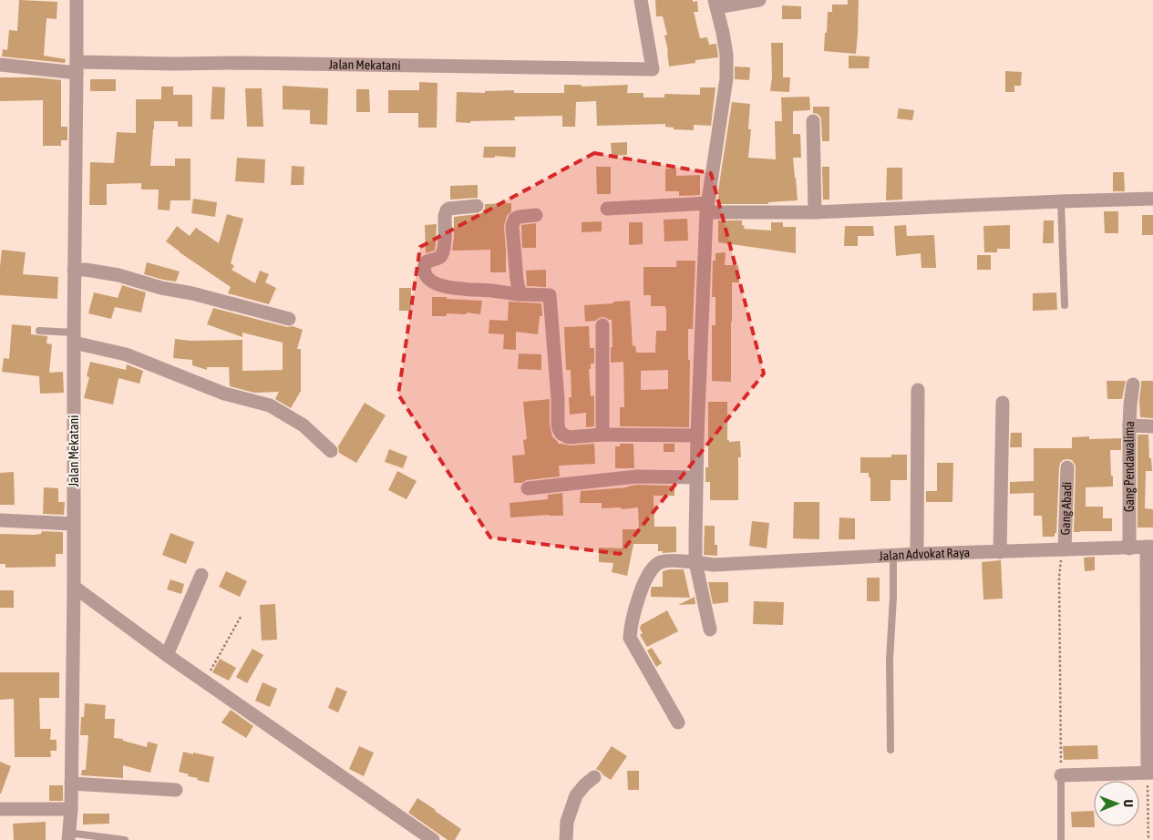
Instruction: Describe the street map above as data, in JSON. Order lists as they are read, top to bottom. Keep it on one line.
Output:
{"streets":{"street":["Jalan Mekatani","Gang Pendawalima","Gang Abadi","Jalan Advokat Raya"]},"crossings":[["Gang Pendawalima","Jalan Advokat Raya"],["Gang Abadi","Jalan Advokat Raya"]],"north":"right"}
